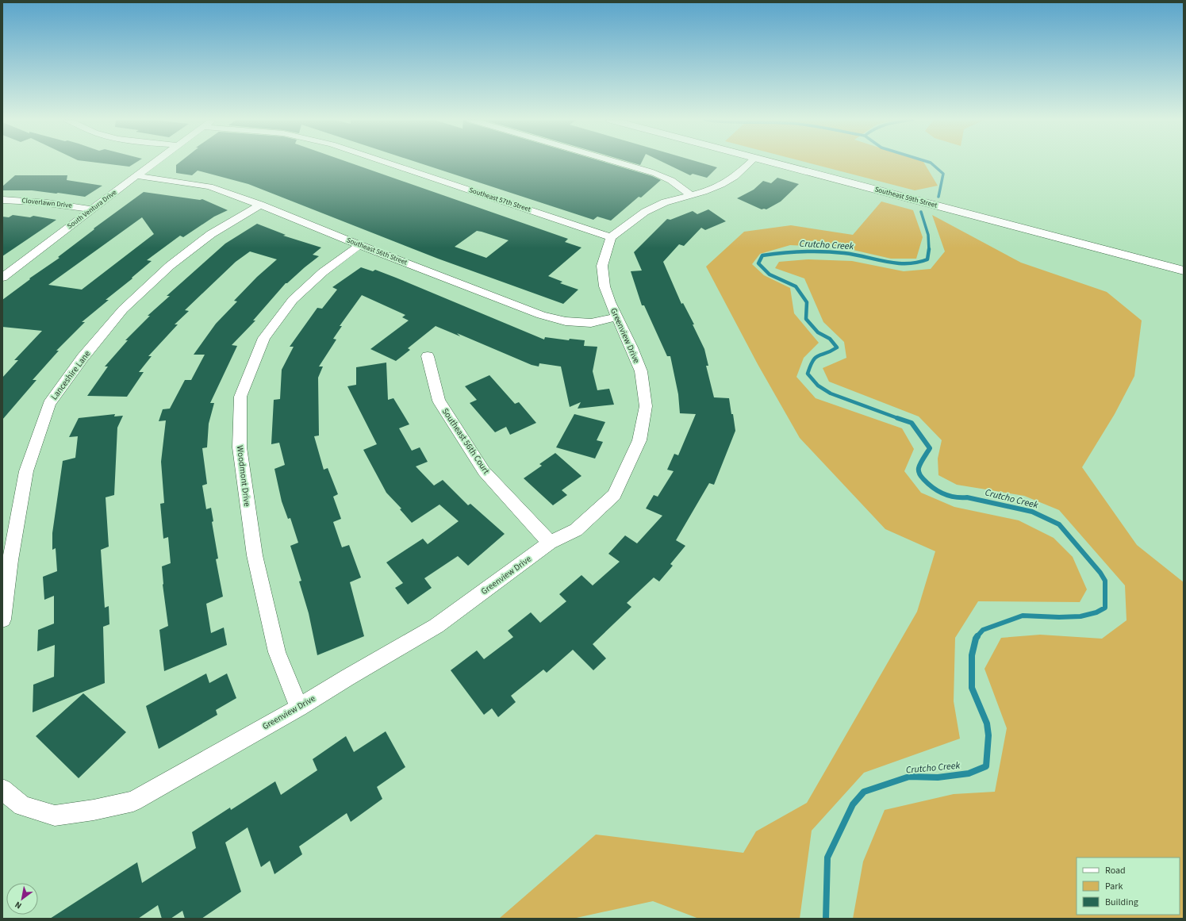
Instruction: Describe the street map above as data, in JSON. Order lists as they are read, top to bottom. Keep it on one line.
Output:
{"streets":{"main road":["Southeast 59th Street"],"street":["Southeast 57th Street","Cloverlawn Drive","South Ventura Drive","Southeast 56th Street","Greenview Drive","Lanceshire Lane","Southeast 56th Court","Woodmont Drive"]},"crossings":[["Southeast 57th Street","Greenview Drive"],["Cloverlawn Drive","South Ventura Drive"],["South Ventura Drive","Southeast 56th Street"],["Southeast 56th Street","Greenview Drive"],["Southeast 56th Street","Lanceshire Lane"],["Southeast 56th Street","Woodmont Drive"],["Greenview Drive","Southeast 56th Court"],["Greenview Drive","Woodmont Drive"]],"water":["Crutcho Creek"],"legend":["Road","Park","Building"],"north":"bottom left"}
